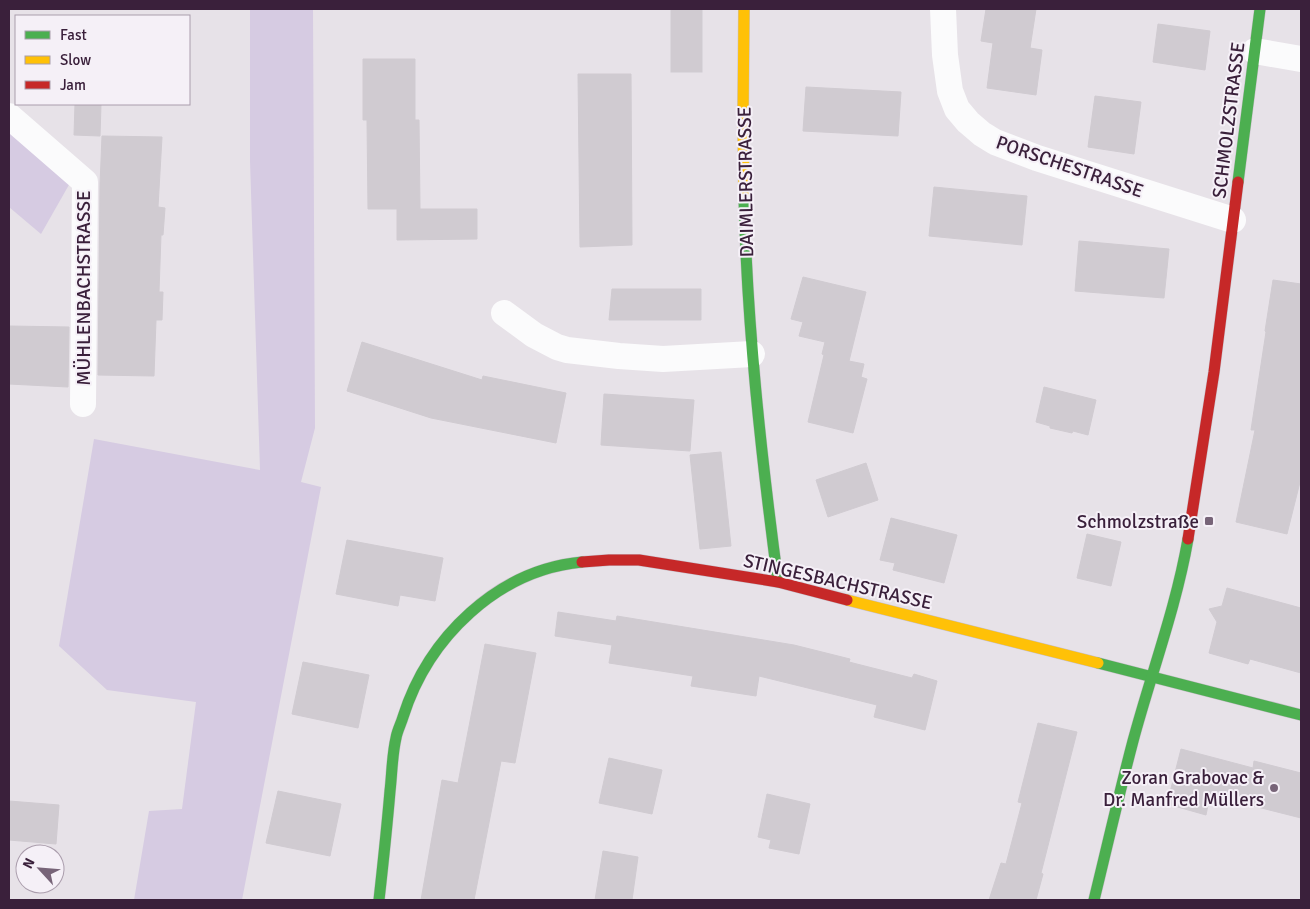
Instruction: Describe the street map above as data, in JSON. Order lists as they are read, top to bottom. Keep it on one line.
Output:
{"streets":{"street":["SCHMOLZSTRASSE","PORSCHESTRASSE","DAIMLERSTRASSE","MÜHLENBACHSTRASSE","STINGESBACHSTRASSE"]},"crossings":[["SCHMOLZSTRASSE","PORSCHESTRASSE"],["SCHMOLZSTRASSE","STINGESBACHSTRASSE"],["DAIMLERSTRASSE","STINGESBACHSTRASSE"]],"places":{"transit":["Schmolzstraße"],"other":["Zoran Grabovac & Dr. Manfred Müllers"]},"legend":["Fast","Slow","Jam"],"north":"top left"}
